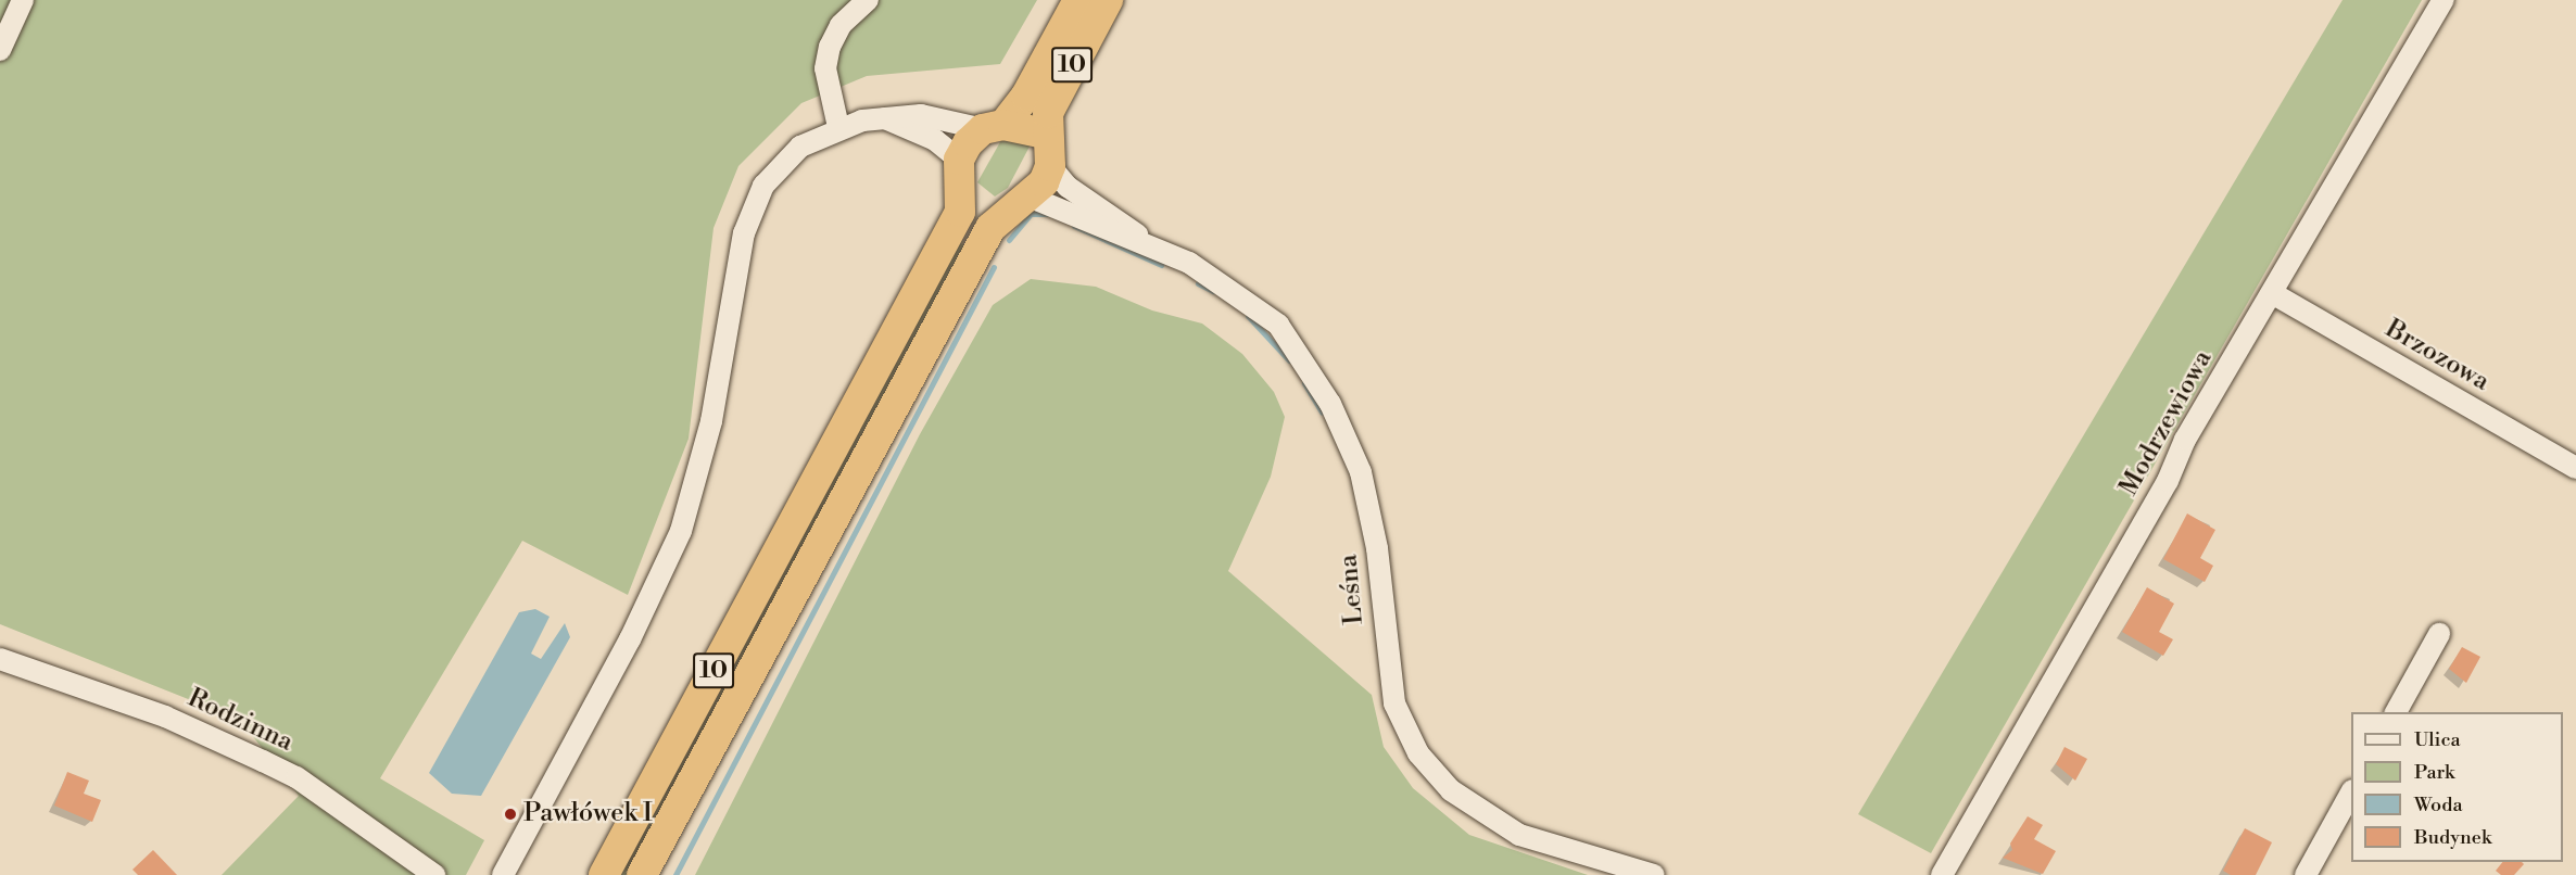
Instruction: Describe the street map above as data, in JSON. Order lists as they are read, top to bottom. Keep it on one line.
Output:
{"streets":{"highway":["10"],"street":["Brzozowa","Modrzewiowa","Leśna","Rodzinna"]},"crossings":[["10","Leśna"],["Brzozowa","Modrzewiowa"]],"places":["Pawłówek I"],"legend":["Ulica","Park","Woda","Budynek"]}
